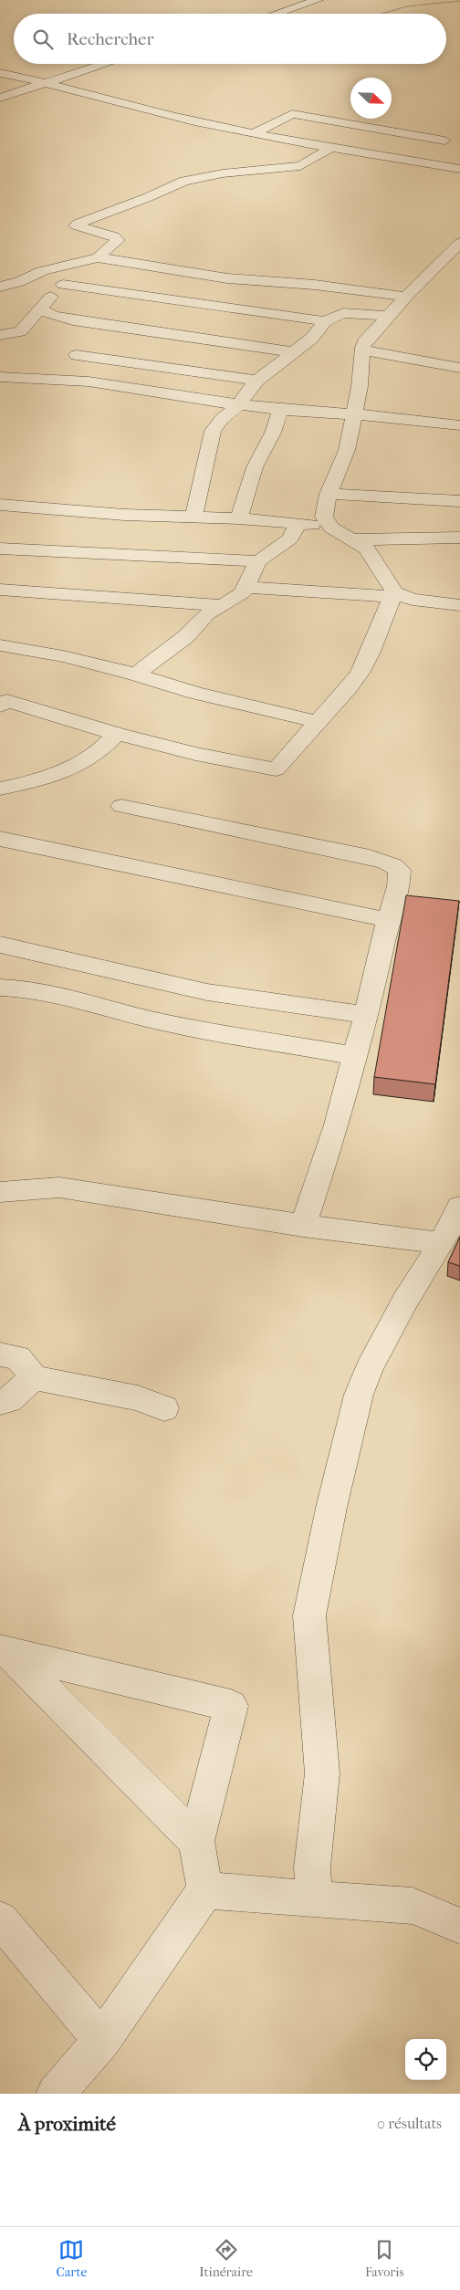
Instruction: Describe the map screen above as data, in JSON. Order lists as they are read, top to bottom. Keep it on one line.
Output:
{"north":"bottom right","page":{"search":"Rechercher","heading":["À proximité","0 résultats"],"nav":["Carte","Itinéraire","Favoris"]}}
